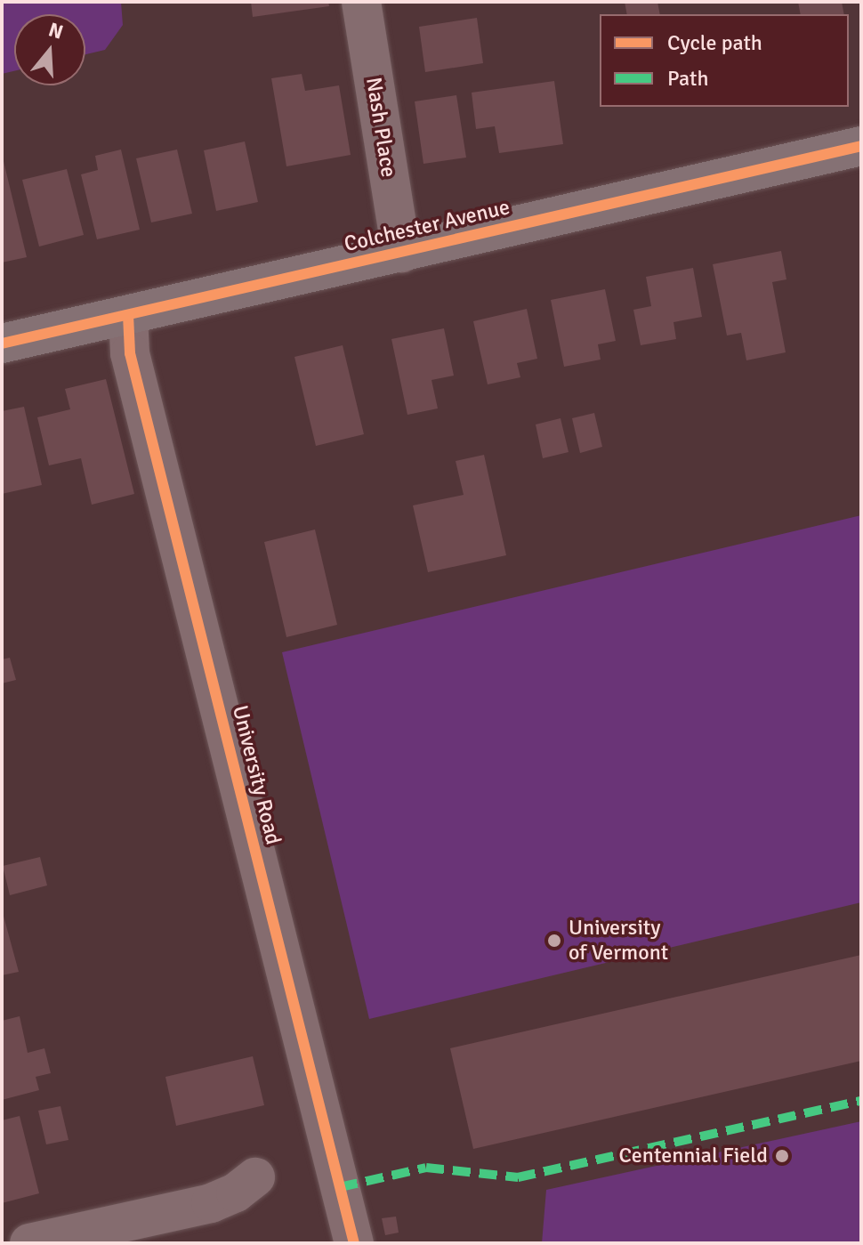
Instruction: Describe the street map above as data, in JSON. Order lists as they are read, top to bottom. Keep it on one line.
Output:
{"streets":{"main road":["Colchester Avenue"],"street":["Nash Place","University Road"]},"crossings":[["Nash Place","Colchester Avenue"],["Colchester Avenue","University Road"]],"places":["University of Vermont","Centennial Field"],"legend":["Cycle path","Path"],"north":"top"}
